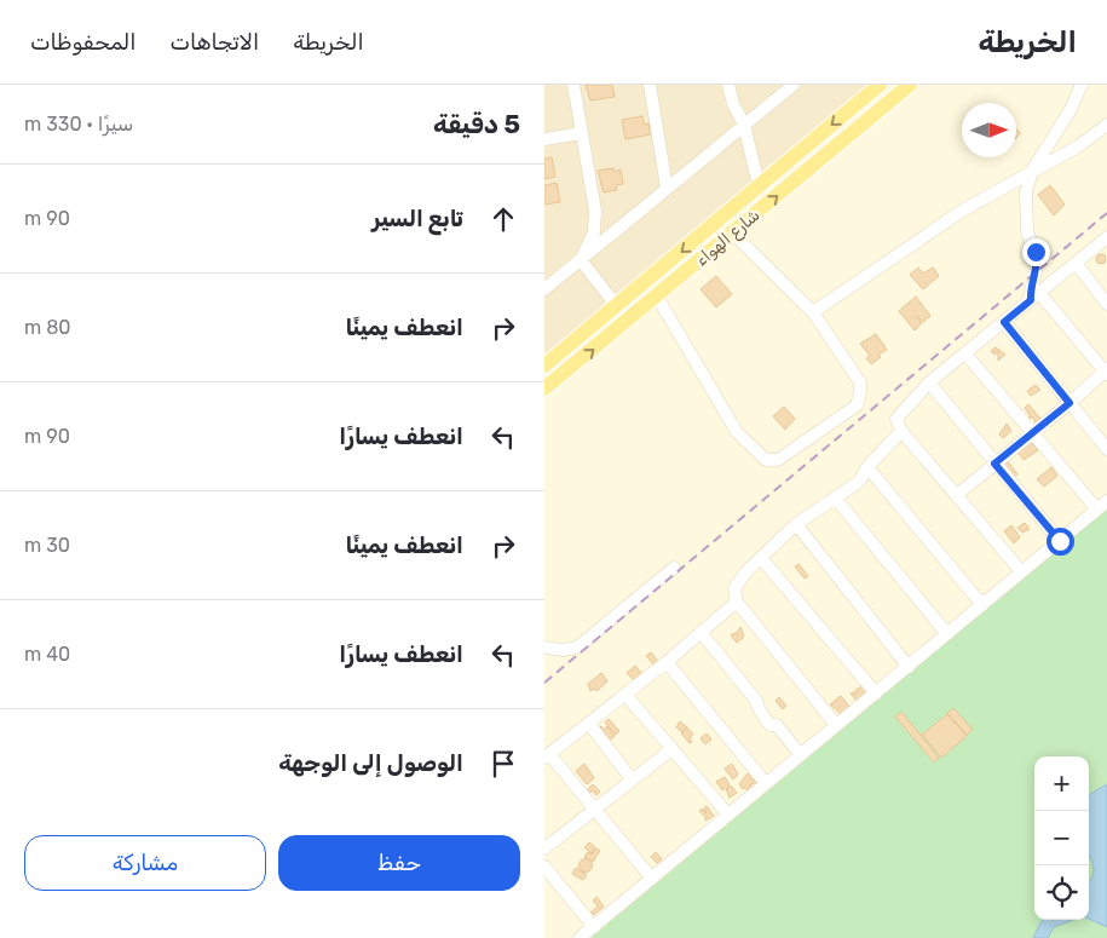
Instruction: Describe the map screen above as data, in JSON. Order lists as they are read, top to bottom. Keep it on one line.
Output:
{"streets":{"main road":["شارع الهواء"]},"north":"right","page":{"header":"الخريطة","nav":["الخريطة","الاتجاهات","المحفوظات"],"heading":["5 دقيقة","سيرًا · 330 m"],"list":[["تابع السير","90 m"],["انعطف يمينًا","80 m"],["انعطف يسارًا","90 m"],["انعطف يمينًا","30 m"],["انعطف يسارًا","40 m"],"الوصول إلى الوجهة"],"map_buttons":["+","−"],"buttons":["حفظ","مشاركة"]}}
